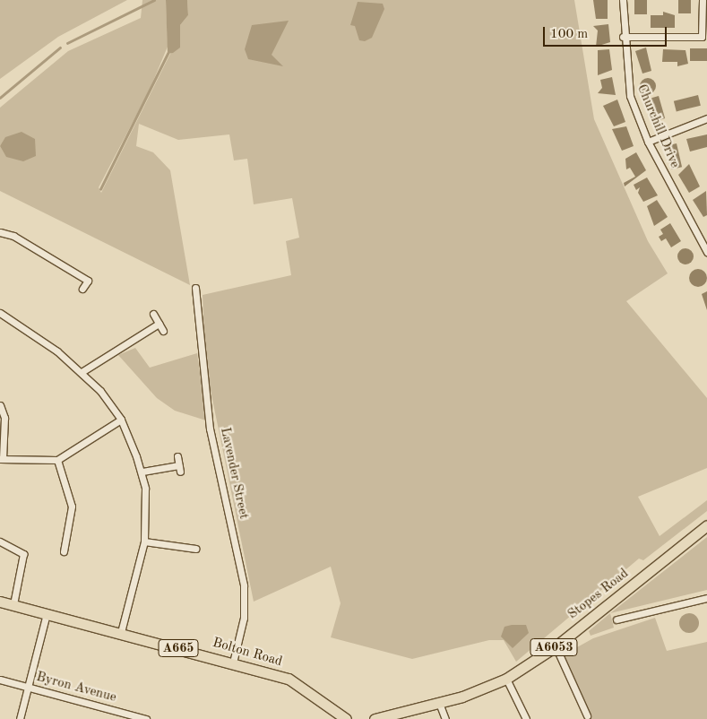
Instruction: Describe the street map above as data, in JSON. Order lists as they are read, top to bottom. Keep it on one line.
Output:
{"streets":{"main road":["Stopes Road","A6053","A665","Bolton Road"],"street":["Churchill Drive","Lavender Street","Byron Avenue"]},"crossings":[["Lavender Street","Bolton Road"]],"scale_bar":"100 m"}
